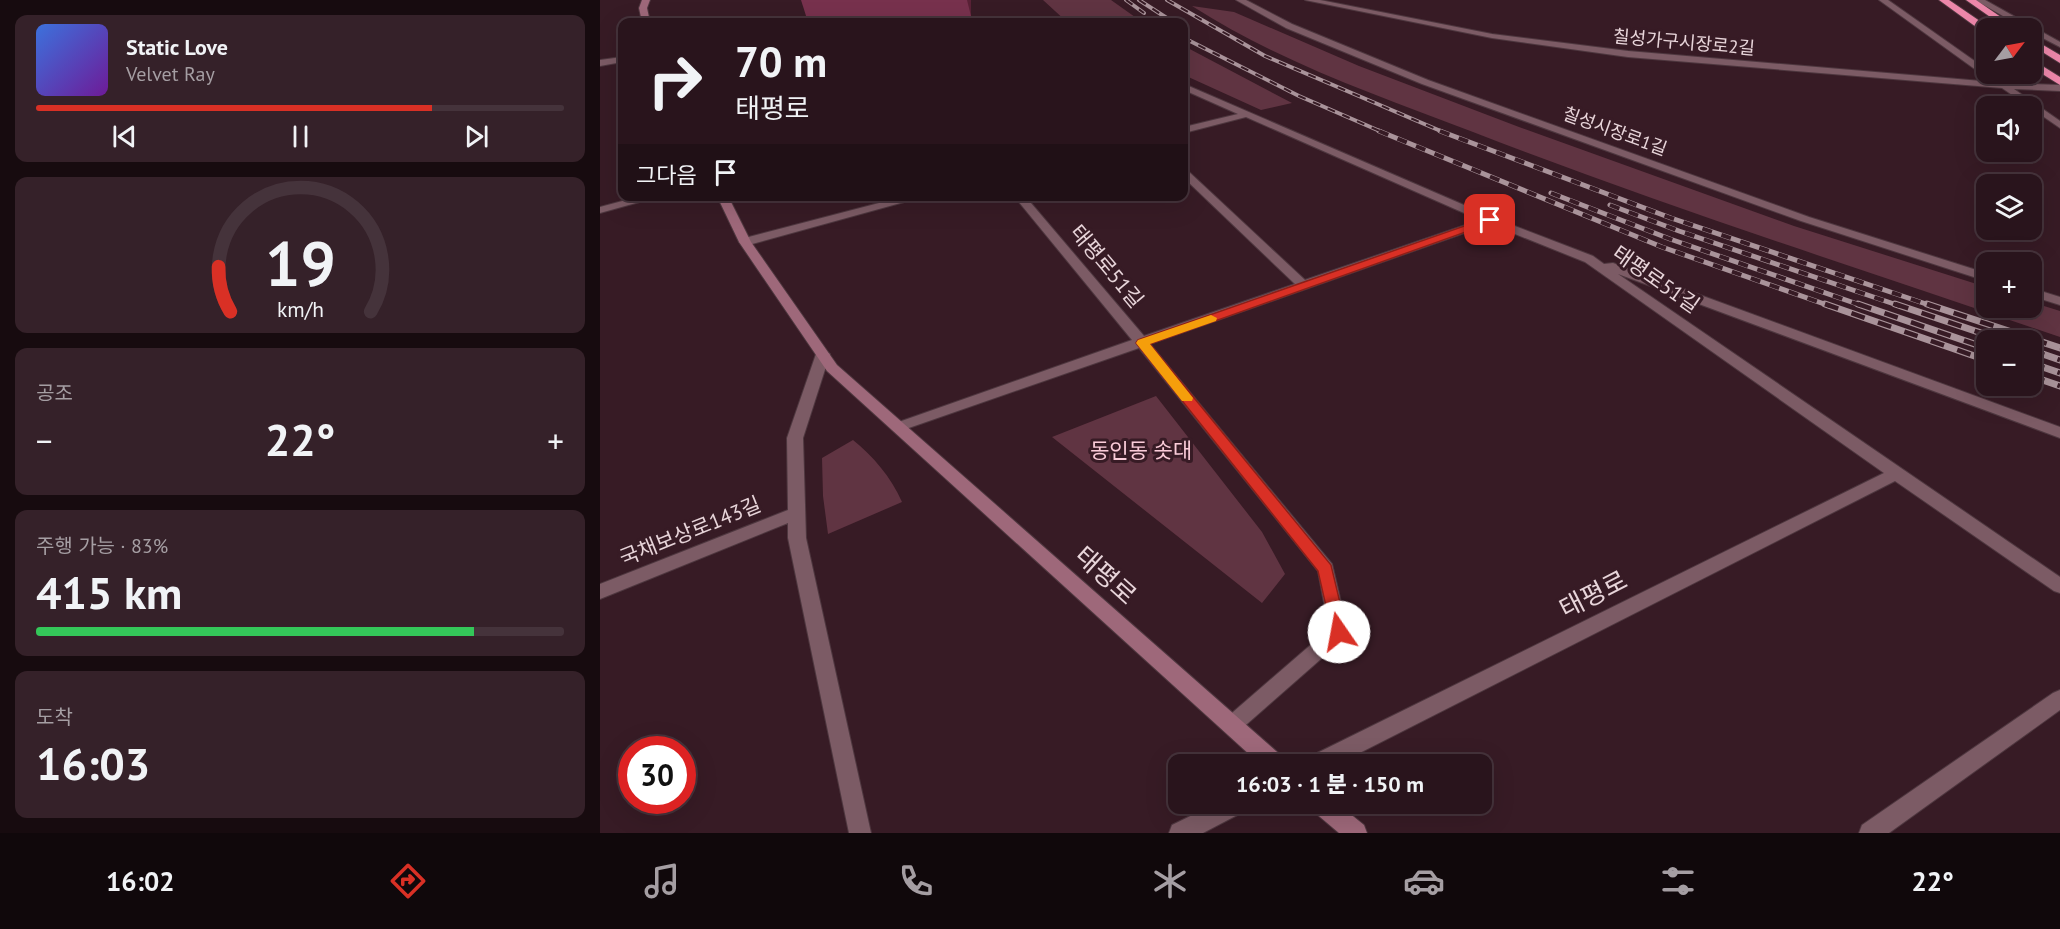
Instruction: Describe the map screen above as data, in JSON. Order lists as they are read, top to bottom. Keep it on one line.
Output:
{"streets":{"main road":["태평로"],"street":["칠성가구시장로2길","칠성시장로1길","태평로51길","국채보상로143길"]},"crossings":[["태평로51길","태평로"]],"parks":["동인동 솟대"],"north":"top right","page":{"map_buttons":["+","−"],"turn":["70 m","태평로"],"song":["Static Love","Velvet Ray"],"then":"그다음","tile":["공조",["주행 가능 · 83%","415 km"],["도착","16:03"]],"heat":["−","22°","+"],"limit":"30","trip":"16:03 · 1 분 · 150 m","tabs":["16:02","22°"],"gauge":["19","km/h"]}}
